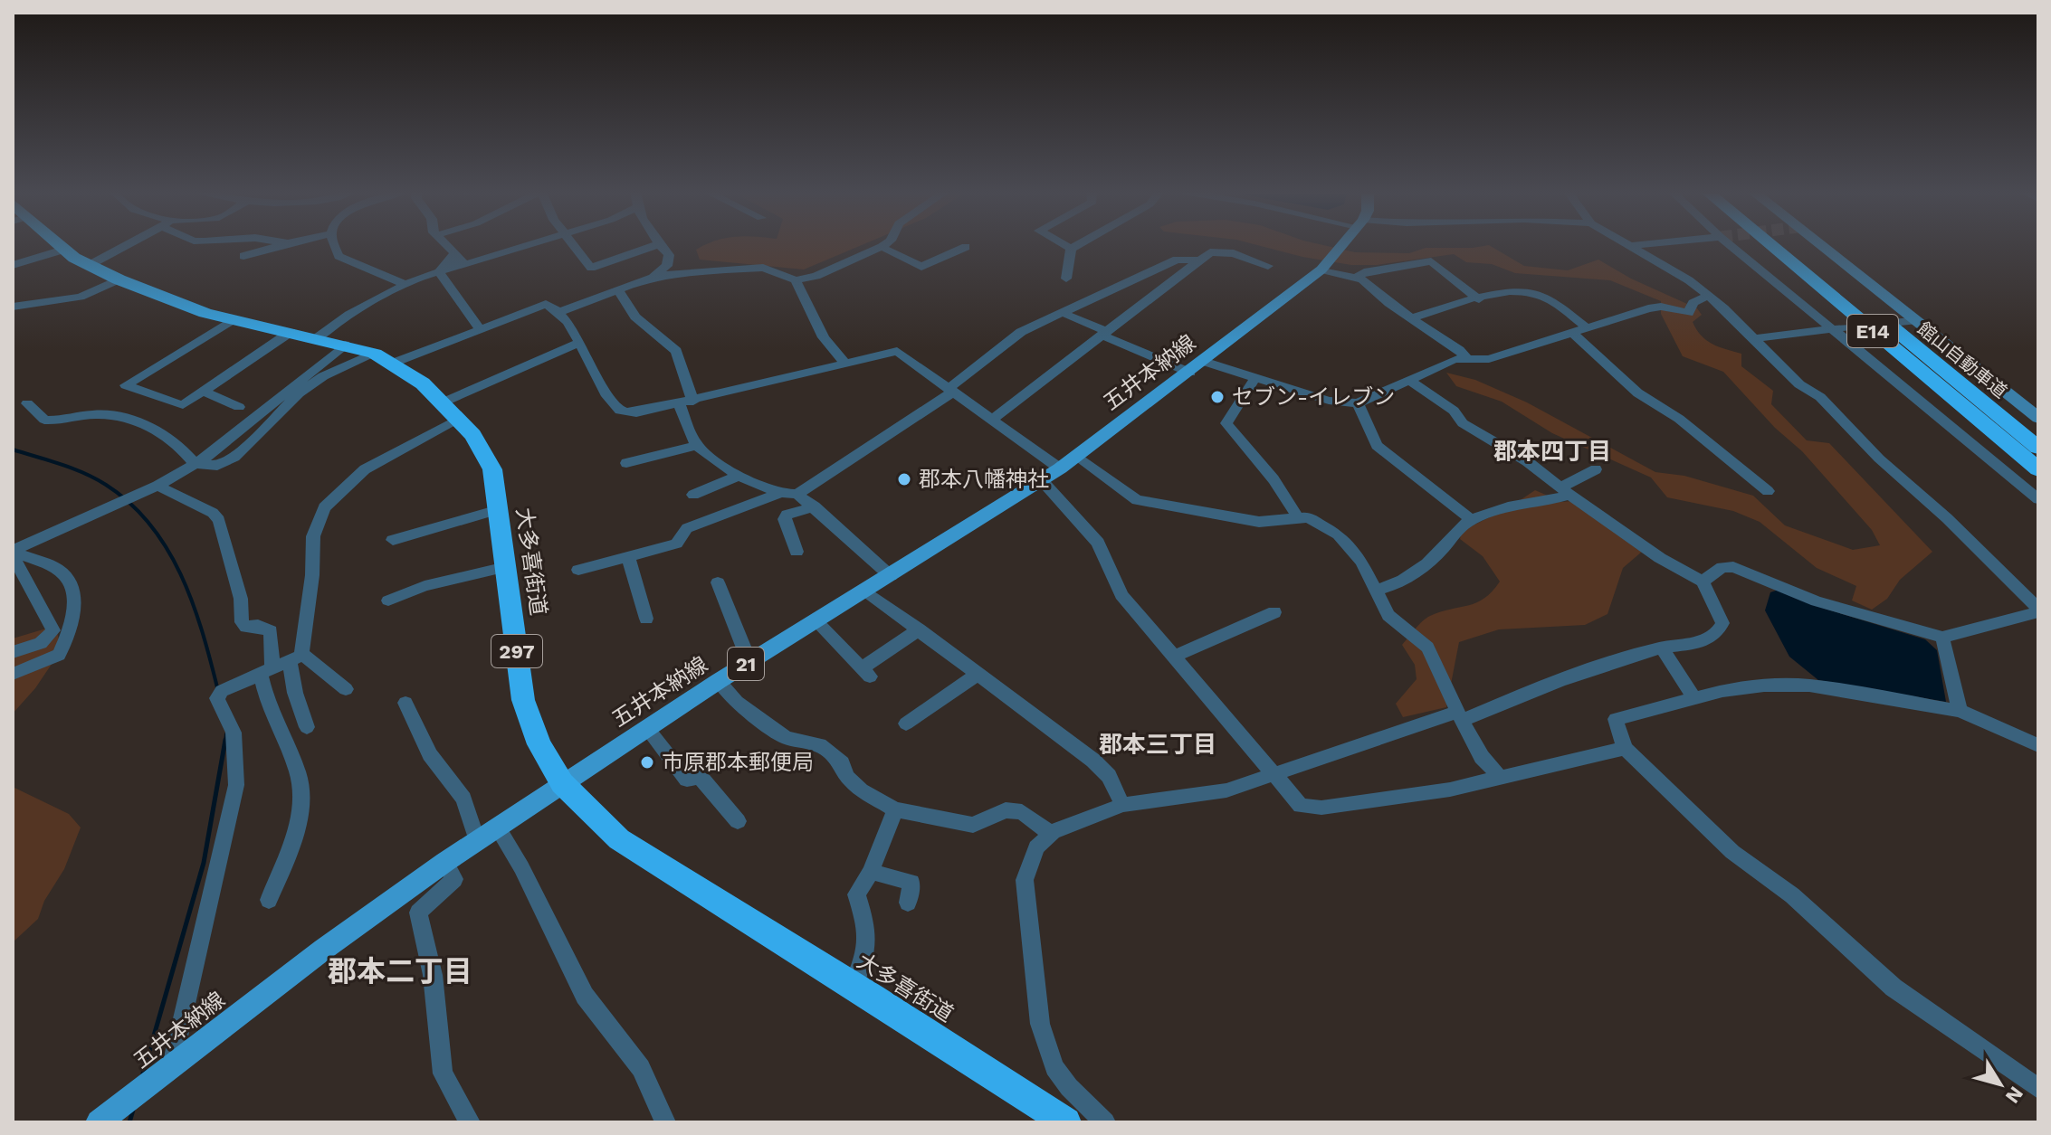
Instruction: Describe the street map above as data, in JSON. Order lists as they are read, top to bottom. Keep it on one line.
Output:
{"streets":{"highway":["E14","館山自動車道","大多喜街道","297"],"main road":["五井本納線","21"]},"crossings":[["五井本納線","大多喜街道"]],"districts":["郡本四丁目","郡本三丁目","郡本二丁目"],"places":["セブン-イレブン","郡本八幡神社","市原郡本郵便局"],"north":"bottom right"}
